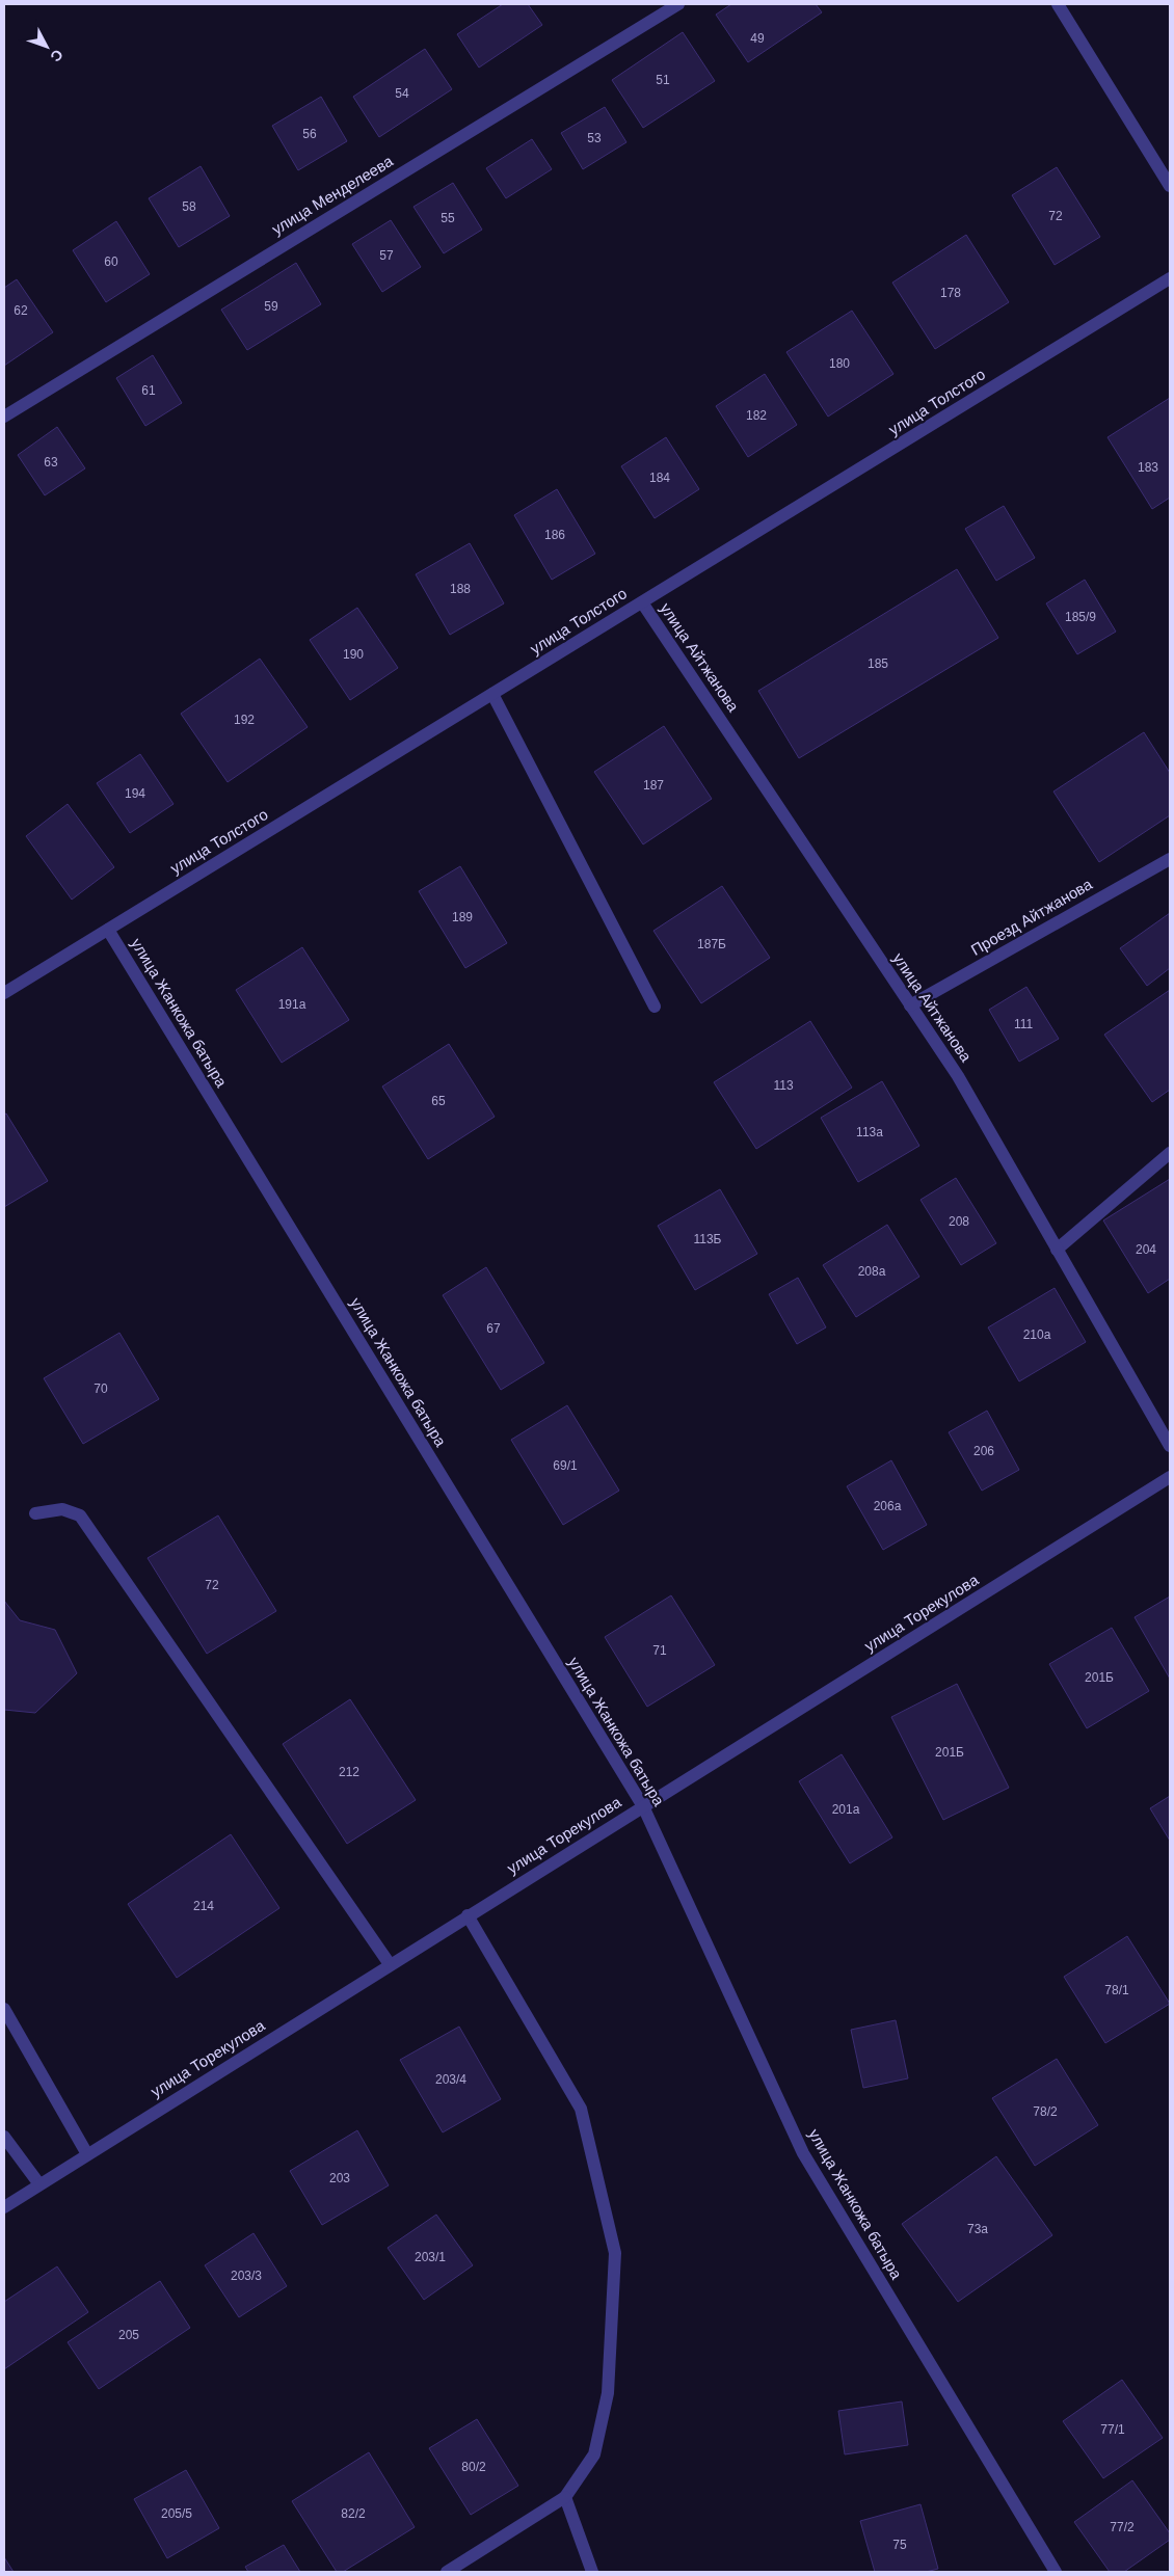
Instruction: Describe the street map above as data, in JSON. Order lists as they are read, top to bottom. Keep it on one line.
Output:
{"streets":{"street":["улица Менделеева","улица Толстого","улица Айтжанова","Проезд Айтжанова","улица Жанкожа батыра","улица Торекулова"]},"crossings":[["улица Толстого","улица Айтжанова"],["улица Толстого","улица Жанкожа батыра"],["улица Айтжанова","Проезд Айтжанова"],["улица Жанкожа батыра","улица Торекулова"]],"house_numbers":["49","51","54","56","53","58","72","55","57","60","178","59","62","180","61","182","63","183","184","186","188","185/9","190","185","192","187","194","189","187Б","191а","111","113","65","113а","208","113Б","204","208а","67","210а","70","206","69/1","206а","72","71","201Б","201Б","212","201а","214","78/1","203/4","78/2","203","73а","203/1","203/3","205","77/1","80/2","205/5","82/2","77/2","75"],"north":"bottom right"}
